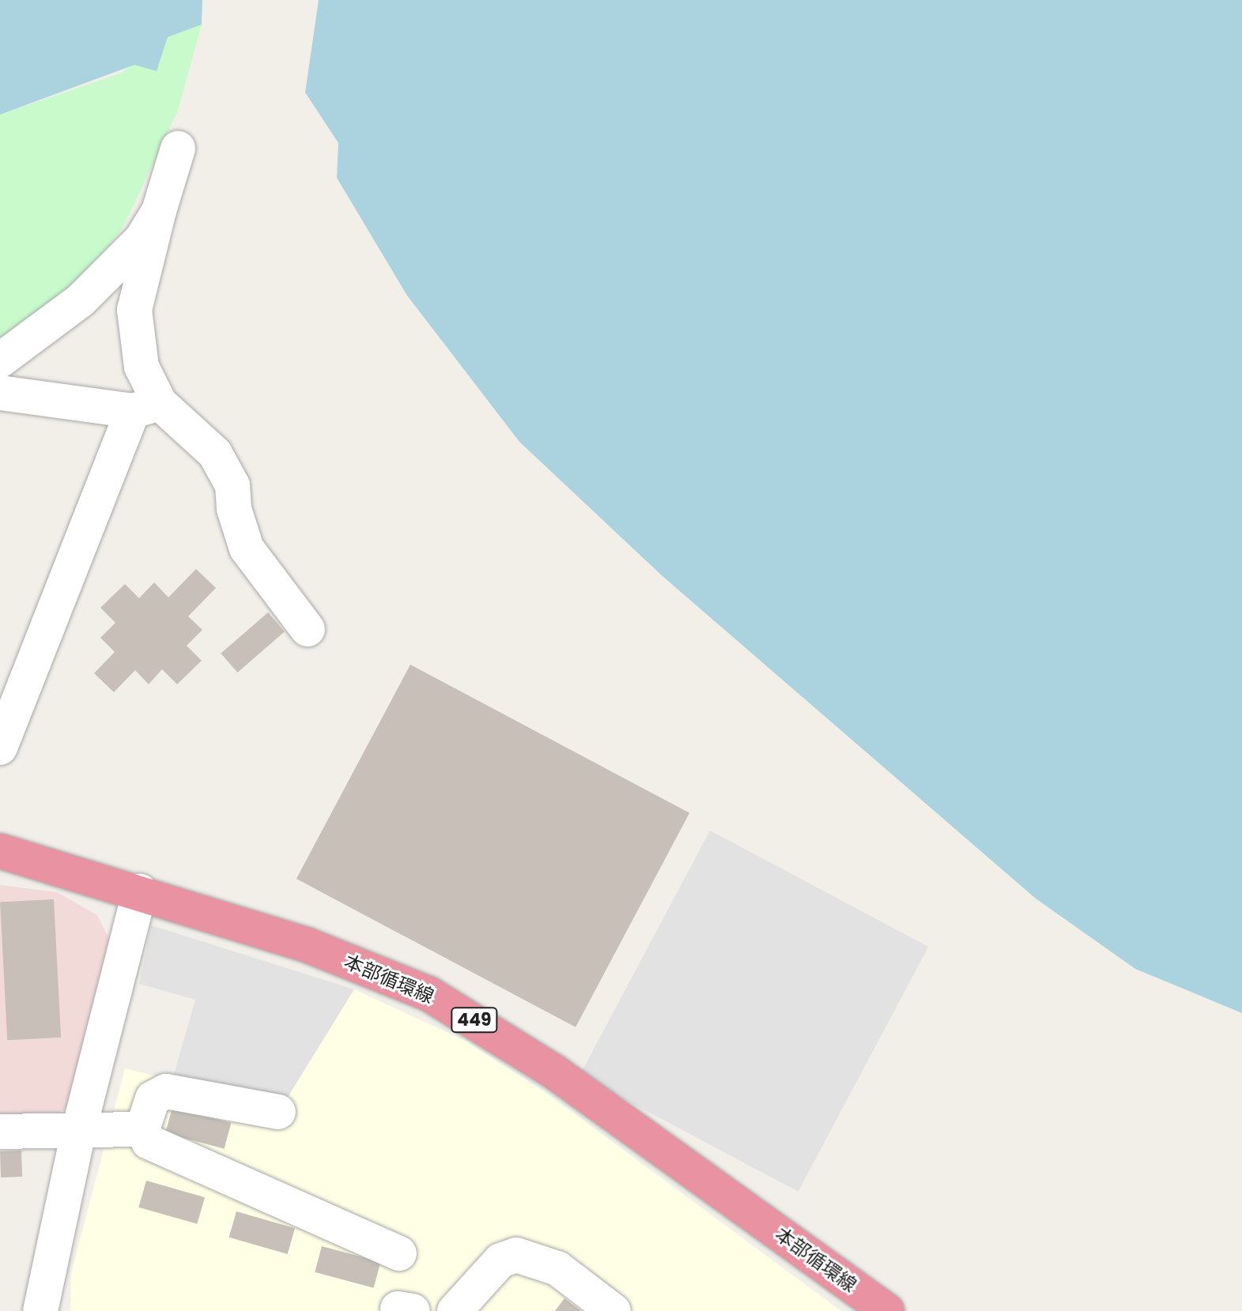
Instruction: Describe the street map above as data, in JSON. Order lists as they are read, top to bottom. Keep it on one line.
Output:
{"streets":{"highway":["本部循環線","449"]}}
